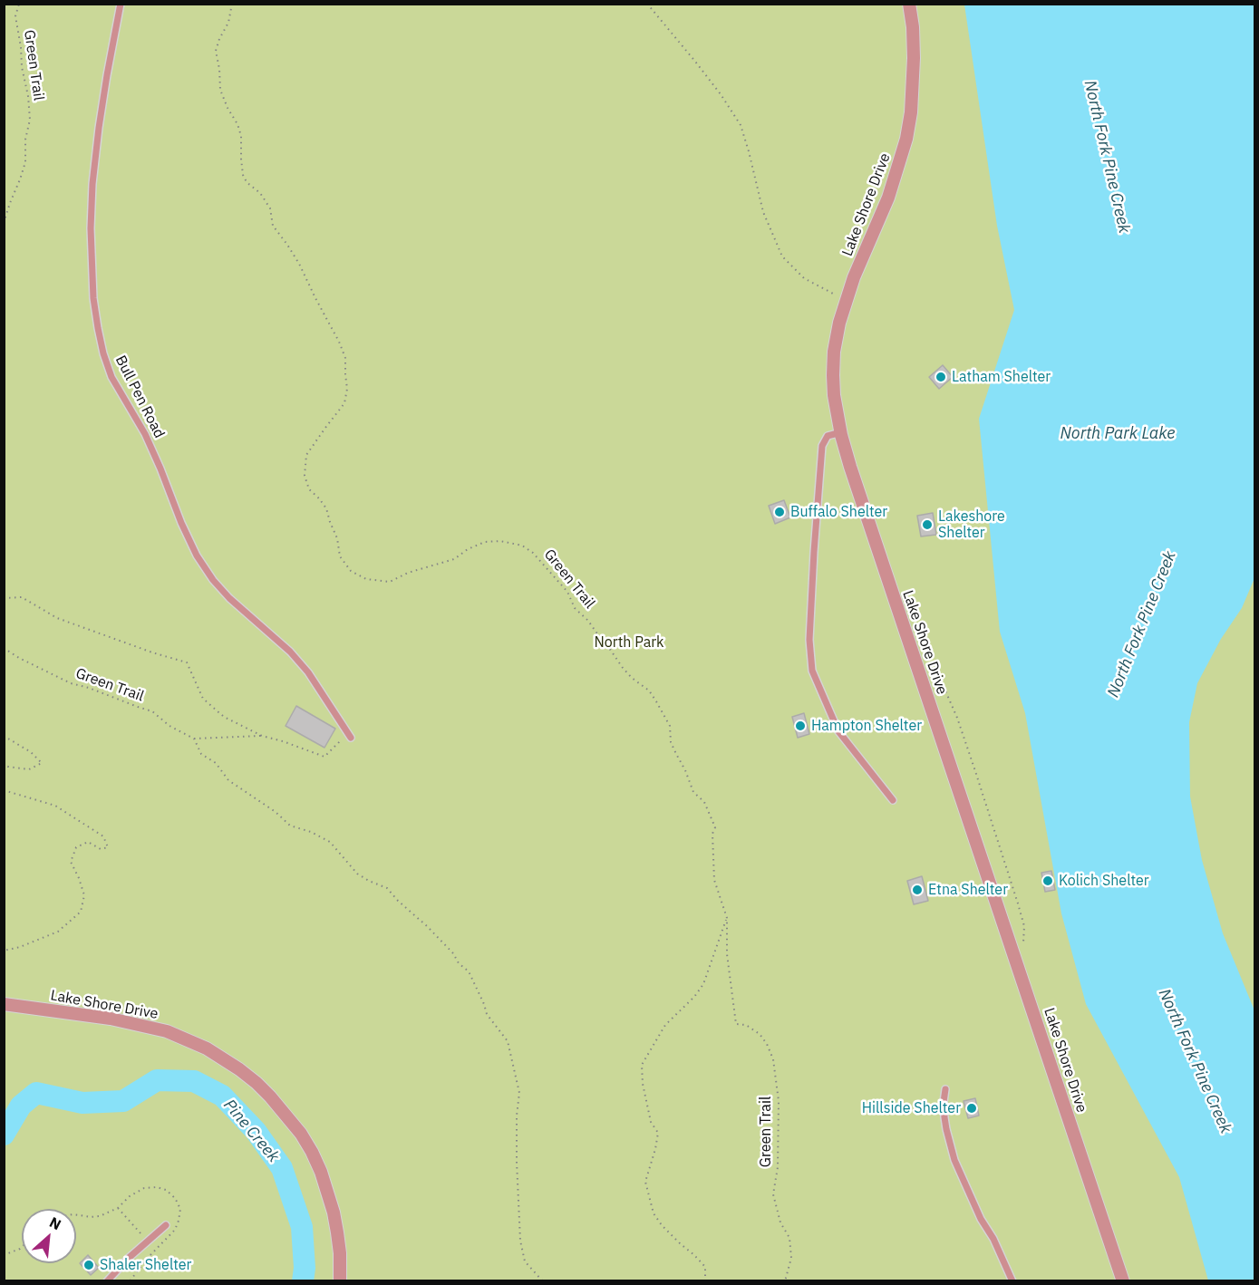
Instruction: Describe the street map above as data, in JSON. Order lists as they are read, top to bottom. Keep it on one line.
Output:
{"streets":{"street":["Lake Shore Drive"],"lane":["Bull Pen Road"],"path":["Green Trail"]},"water":["North Fork Pine Creek","North Park Lake","Pine Creek"],"parks":["North Park"],"places":["Latham Shelter","Buffalo Shelter","Lakeshore Shelter","Hampton Shelter","Kolich Shelter","Etna Shelter","Hillside Shelter","Shaler Shelter"],"north":"top right"}
